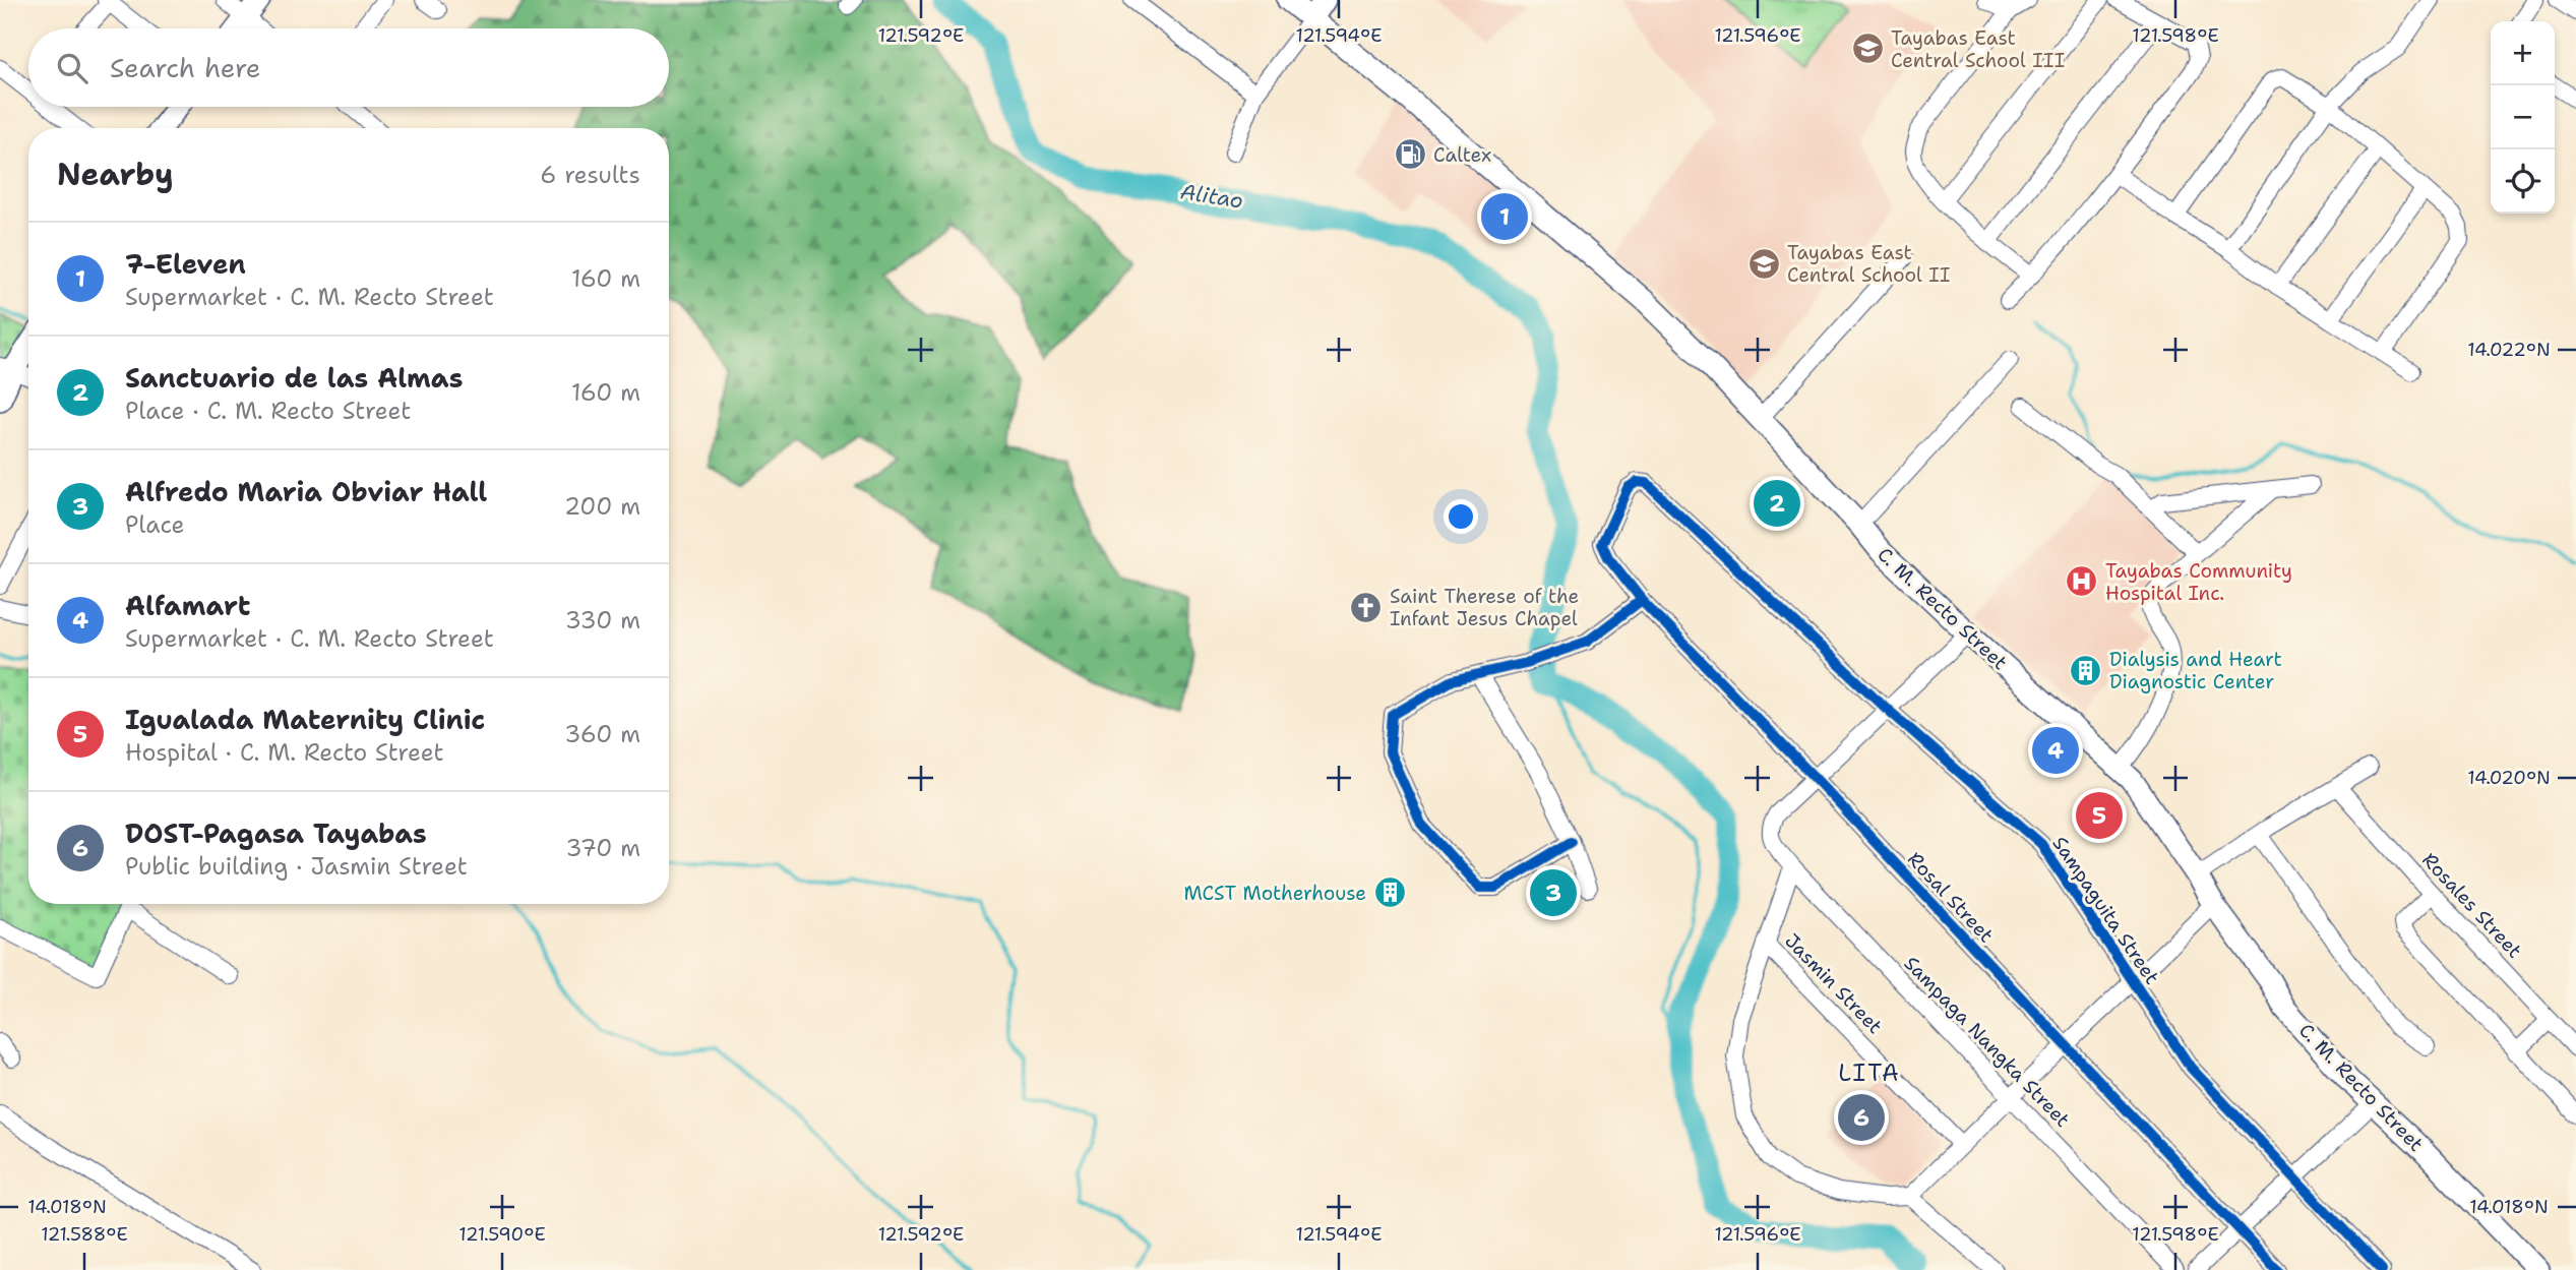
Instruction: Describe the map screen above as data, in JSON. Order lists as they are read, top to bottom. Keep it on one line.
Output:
{"streets":{"main road":["C. M. Recto Street"],"street":["Rosal Street","Rosales Street","Sampaguita Street","Jasmin Street","Sampaga Nangka Street"]},"crossings":[["Rosal Street","Sampaguita Street"],["Rosal Street","Sampaga Nangka Street"]],"districts":["LITA"],"water":["Alitao"],"places":{"school or university":["Tayabas East Central School III","Tayabas East Central School II"],"fuel station":["Caltex"],"hospital":["Tayabas Community Hospital Inc."],"church":["Saint Therese of the Infant Jesus Chapel"],"building":["Dialysis and Heart Diagnostic Center","MCST Motherhouse"]},"page":{"map_buttons":["+","−"],"search":"Search here","heading":["Nearby","6 results"],"pins":["1","2","4","5","3","6"],"list":[{"mark":"1","name":"7-Eleven","note":"Supermarket · C. M. Recto Street","value":"160 m"},{"mark":"2","name":"Sanctuario de las Almas","note":"Place · C. M. Recto Street","value":"160 m"},{"mark":"3","name":"Alfredo Maria Obviar Hall","note":"Place","value":"200 m"},{"mark":"4","name":"Alfamart","note":"Supermarket · C. M. Recto Street","value":"330 m"},{"mark":"5","name":"Igualada Maternity Clinic","note":"Hospital · C. M. Recto Street","value":"360 m"},{"mark":"6","name":"DOST-Pagasa Tayabas","note":"Public building · Jasmin Street","value":"370 m"}]},"coordinates":["121.592°E","121.594°E","121.596°E","121.598°E","14.022°N","14.020°N","14.018°N","121.588°E","121.590°E"]}
